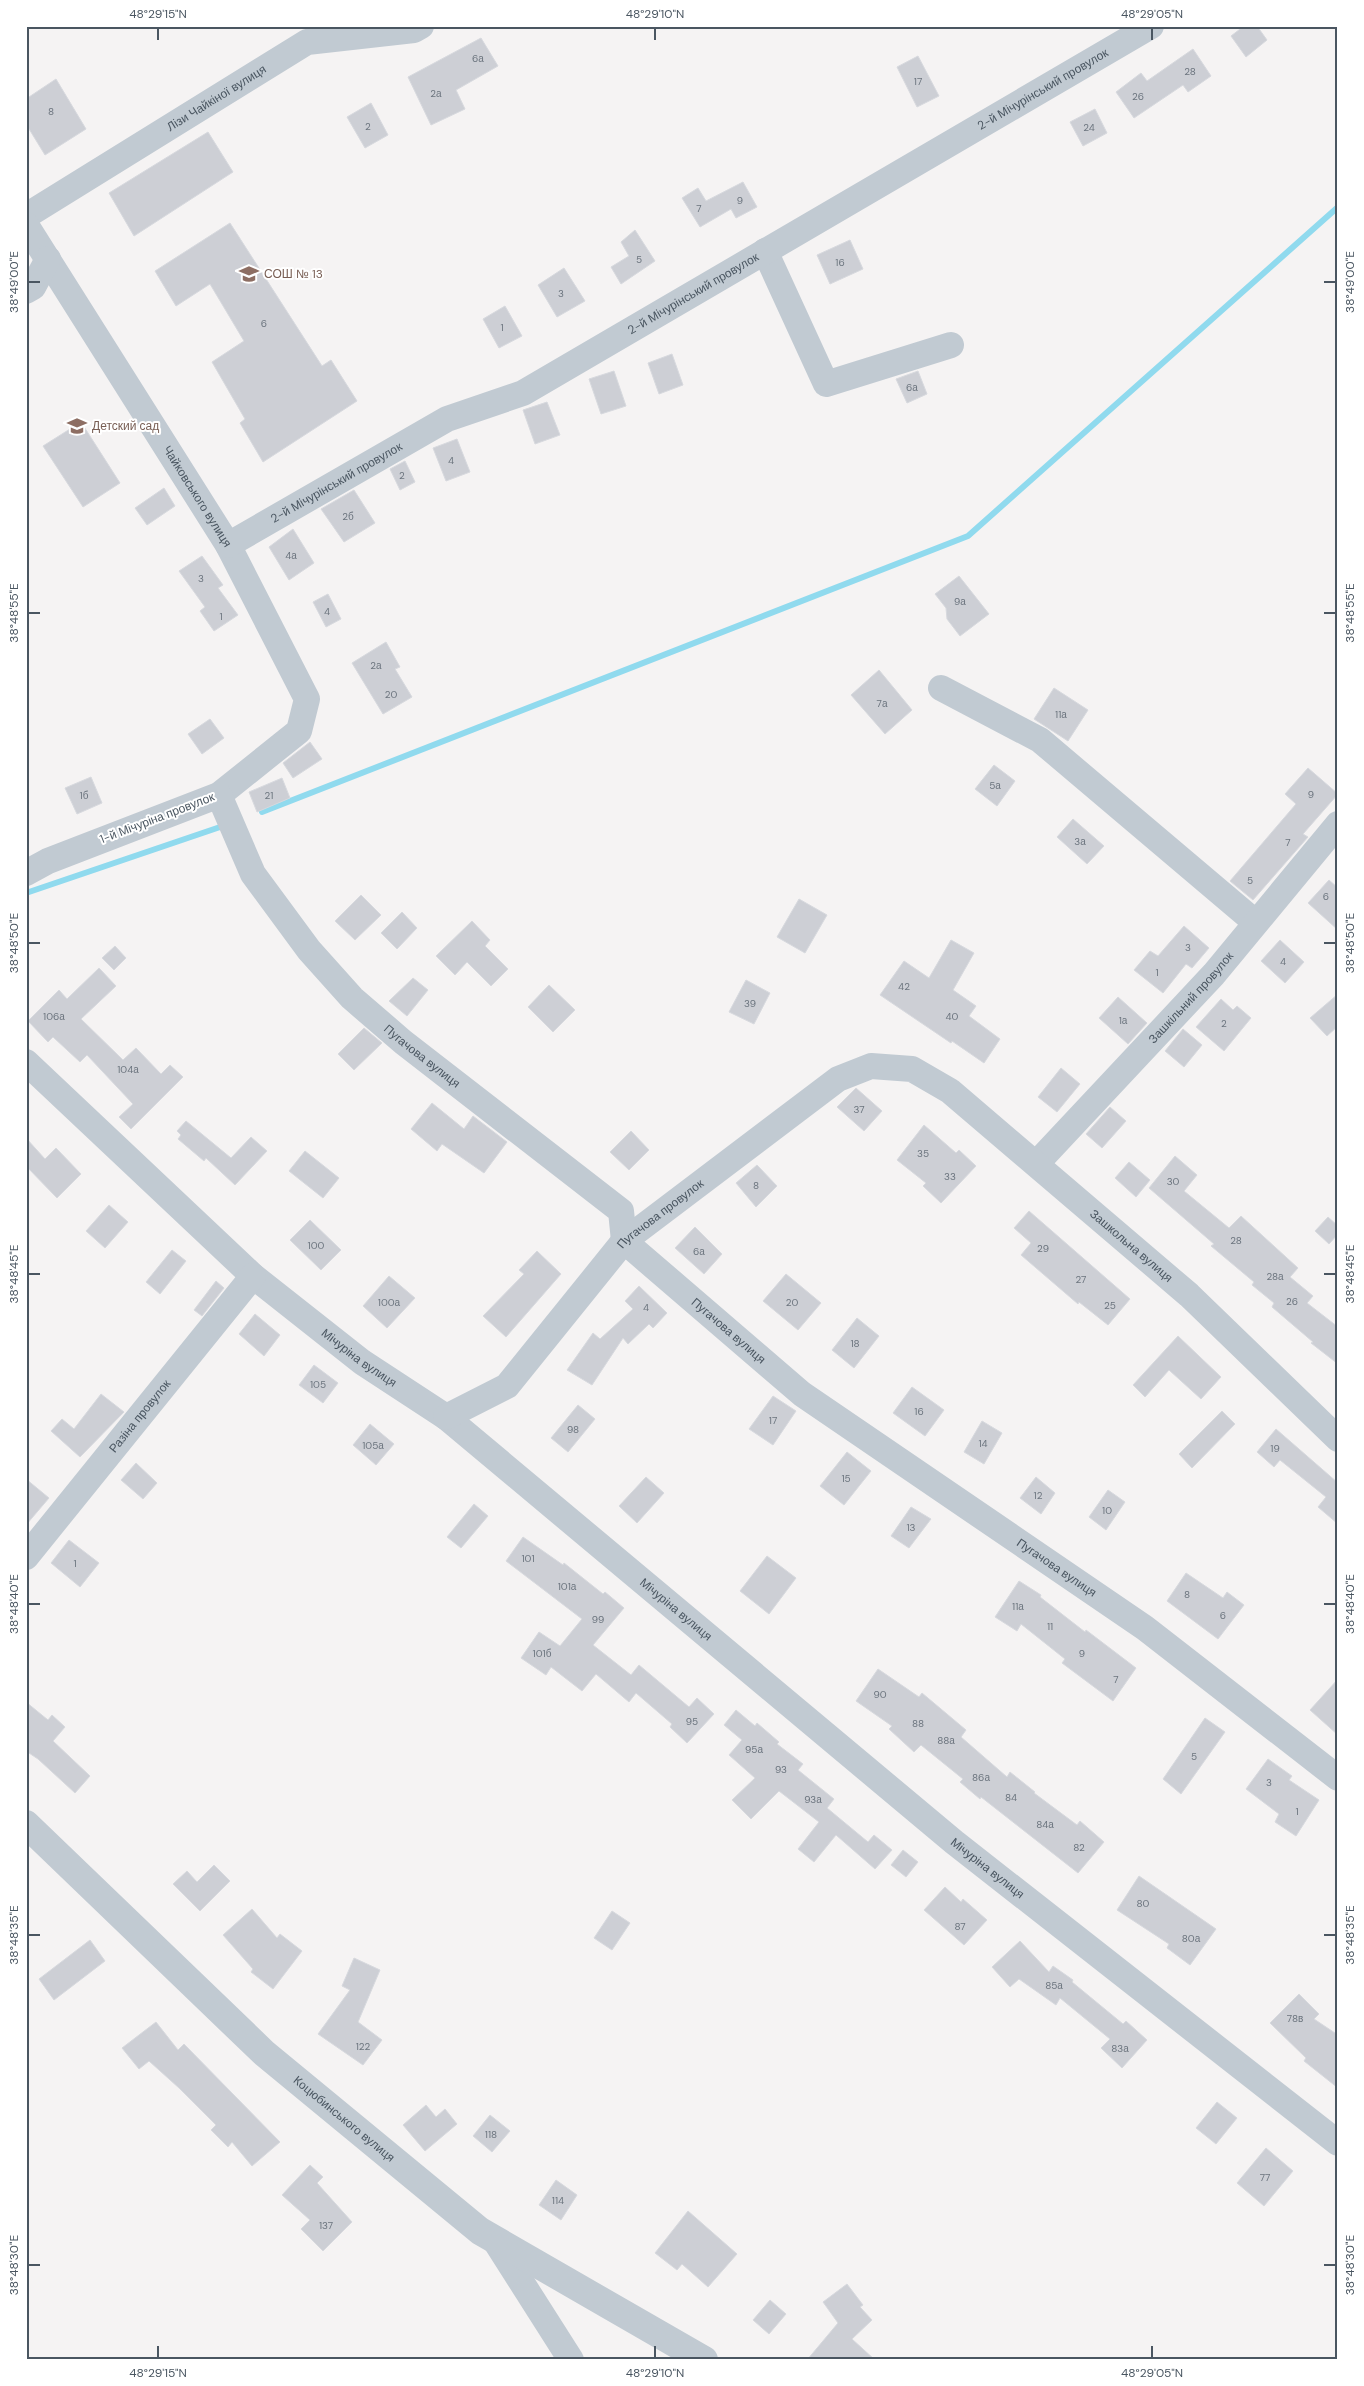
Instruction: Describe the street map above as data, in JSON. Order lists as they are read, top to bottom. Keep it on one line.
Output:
{"streets":{"street":["2-й Мічурінський провулок","Лізи Чайкіної вулиця","Чайковського вулиця","1-й Мічуріна провулок","Зашкільний провулок","Пугачова вулиця","Пугачова провулок","Зашкольна вулиця","Мічуріна вулиця","Разіна провулок","Коцюбинського вулиця"]},"crossings":[["2-й Мічурінський провулок","Чайковського вулиця"],["Чайковського вулиця","1-й Мічуріна провулок"],["1-й Мічуріна провулок","Пугачова вулиця"],["Зашкільний провулок","Зашкольна вулиця"],["Пугачова вулиця","Пугачова провулок"],["Пугачова провулок","Зашкольна вулиця"],["Пугачова провулок","Мічуріна вулиця"],["Мічуріна вулиця","Разіна провулок"]],"places":{"school or university":["СОШ № 13","Детский сад"]},"house_numbers":["6а","28","17","2а","26","8","2","24","9","7","5","16","3","6","1","6а","4","2","2б","4а","3","9а","4","1","2а","20","7а","11а","5а","9","1б","21","3а","7","5","6","3","4","1","42","39","106а","40","1а","2","104а","37","35","33","30","8","28","100","29","6а","28а","27","26","100а","20","25","4","18","105","16","17","98","14","105а","19","15","12","10","13","101","1","101а","8","11а","6","99","11","101б","9","7","90","95","88","88а","95а","5","93","86а","3","84","93а","1","84а","82","80","87","80а","85а","78в","122","83а","118","77","114","137"],"coordinates":["48°29'15\"N","48°29'10\"N","48°29'05\"N","38°49'00\"E","38°48'55\"E","38°48'50\"E","38°48'45\"E","38°48'40\"E","38°48'35\"E","38°48'30\"E"]}
